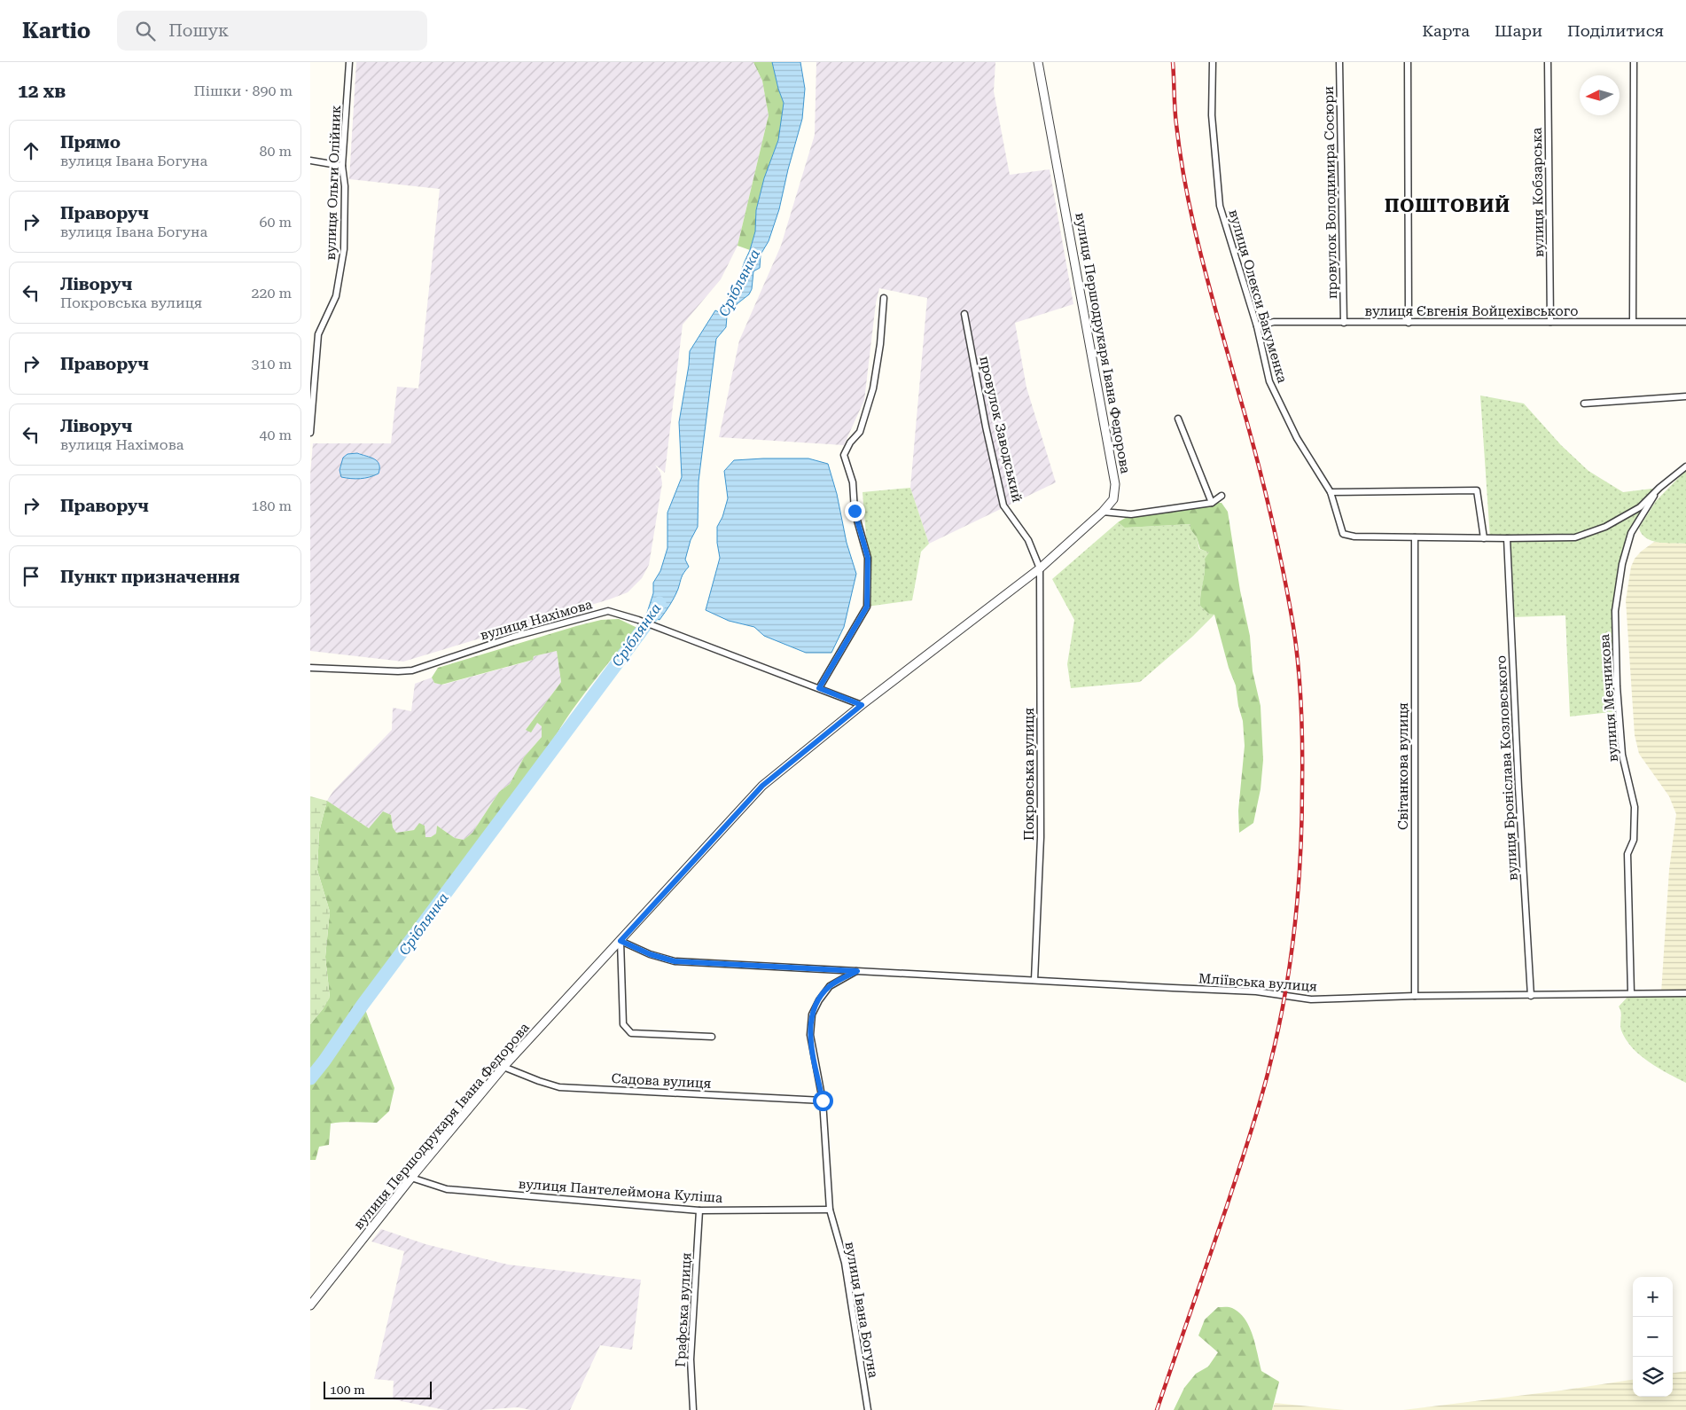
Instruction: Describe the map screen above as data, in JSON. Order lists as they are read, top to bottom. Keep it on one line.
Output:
{"streets":{"street":["вулиця Ольги Олійник","провулок Володимира Сосюри","вулиця Кобзарська","вулиця Олекси Бакуменка","вулиця Євгенія Войцехівського","вулиця Першодрукаря Івана Федорова","провулок Заводський","вулиця Нахімова","вулиця Мечникова","Світанкова вулиця","вулиця Броніслава Козловського","Покровська вулиця","Мліївська вулиця","Садова вулиця","вулиця Пантелеймона Куліша","Графська вулиця","вулиця Івана Богуна"]},"crossings":[["провулок Володимира Сосюри","вулиця Євгенія Войцехівського"],["вулиця Кобзарська","вулиця Євгенія Войцехівського"],["вулиця Олекси Бакуменка","вулиця Євгенія Войцехівського"],["вулиця Олекси Бакуменка","вулиця Мечникова"],["вулиця Олекси Бакуменка","Світанкова вулиця"],["вулиця Олекси Бакуменка","вулиця Броніслава Козловського"],["вулиця Першодрукаря Івана Федорова","провулок Заводський"],["вулиця Першодрукаря Івана Федорова","вулиця Нахімова"],["вулиця Першодрукаря Івана Федорова","Покровська вулиця"],["вулиця Першодрукаря Івана Федорова","Садова вулиця"],["вулиця Першодрукаря Івана Федорова","вулиця Пантелеймона Куліша"],["провулок Заводський","Покровська вулиця"],["вулиця Мечникова","Мліївська вулиця"],["Світанкова вулиця","Мліївська вулиця"],["вулиця Броніслава Козловського","Мліївська вулиця"],["Покровська вулиця","Мліївська вулиця"],["Мліївська вулиця","вулиця Івана Богуна"],["Садова вулиця","вулиця Івана Богуна"],["вулиця Пантелеймона Куліша","Графська вулиця"],["вулиця Пантелеймона Куліша","вулиця Івана Богуна"]],"districts":["ПОШТОВИЙ"],"water":["Сріблянка"],"scale_bar":"100 m","north":"left","page":{"header":"Kartio","search":"Пошук","nav":["Карта","Шари","Поділитися"],"heading":["12 хв","Пішки · 890 m"],"list":[["Прямо","вулиця Івана Богуна","80 m"],["Праворуч","вулиця Івана Богуна","60 m"],["Ліворуч","Покровська вулиця","220 m"],["Праворуч","310 m"],["Ліворуч","вулиця Нахімова","40 m"],["Праворуч","180 m"],"Пункт призначення"],"map_buttons":["+","−"],"scale":"100 m"}}
